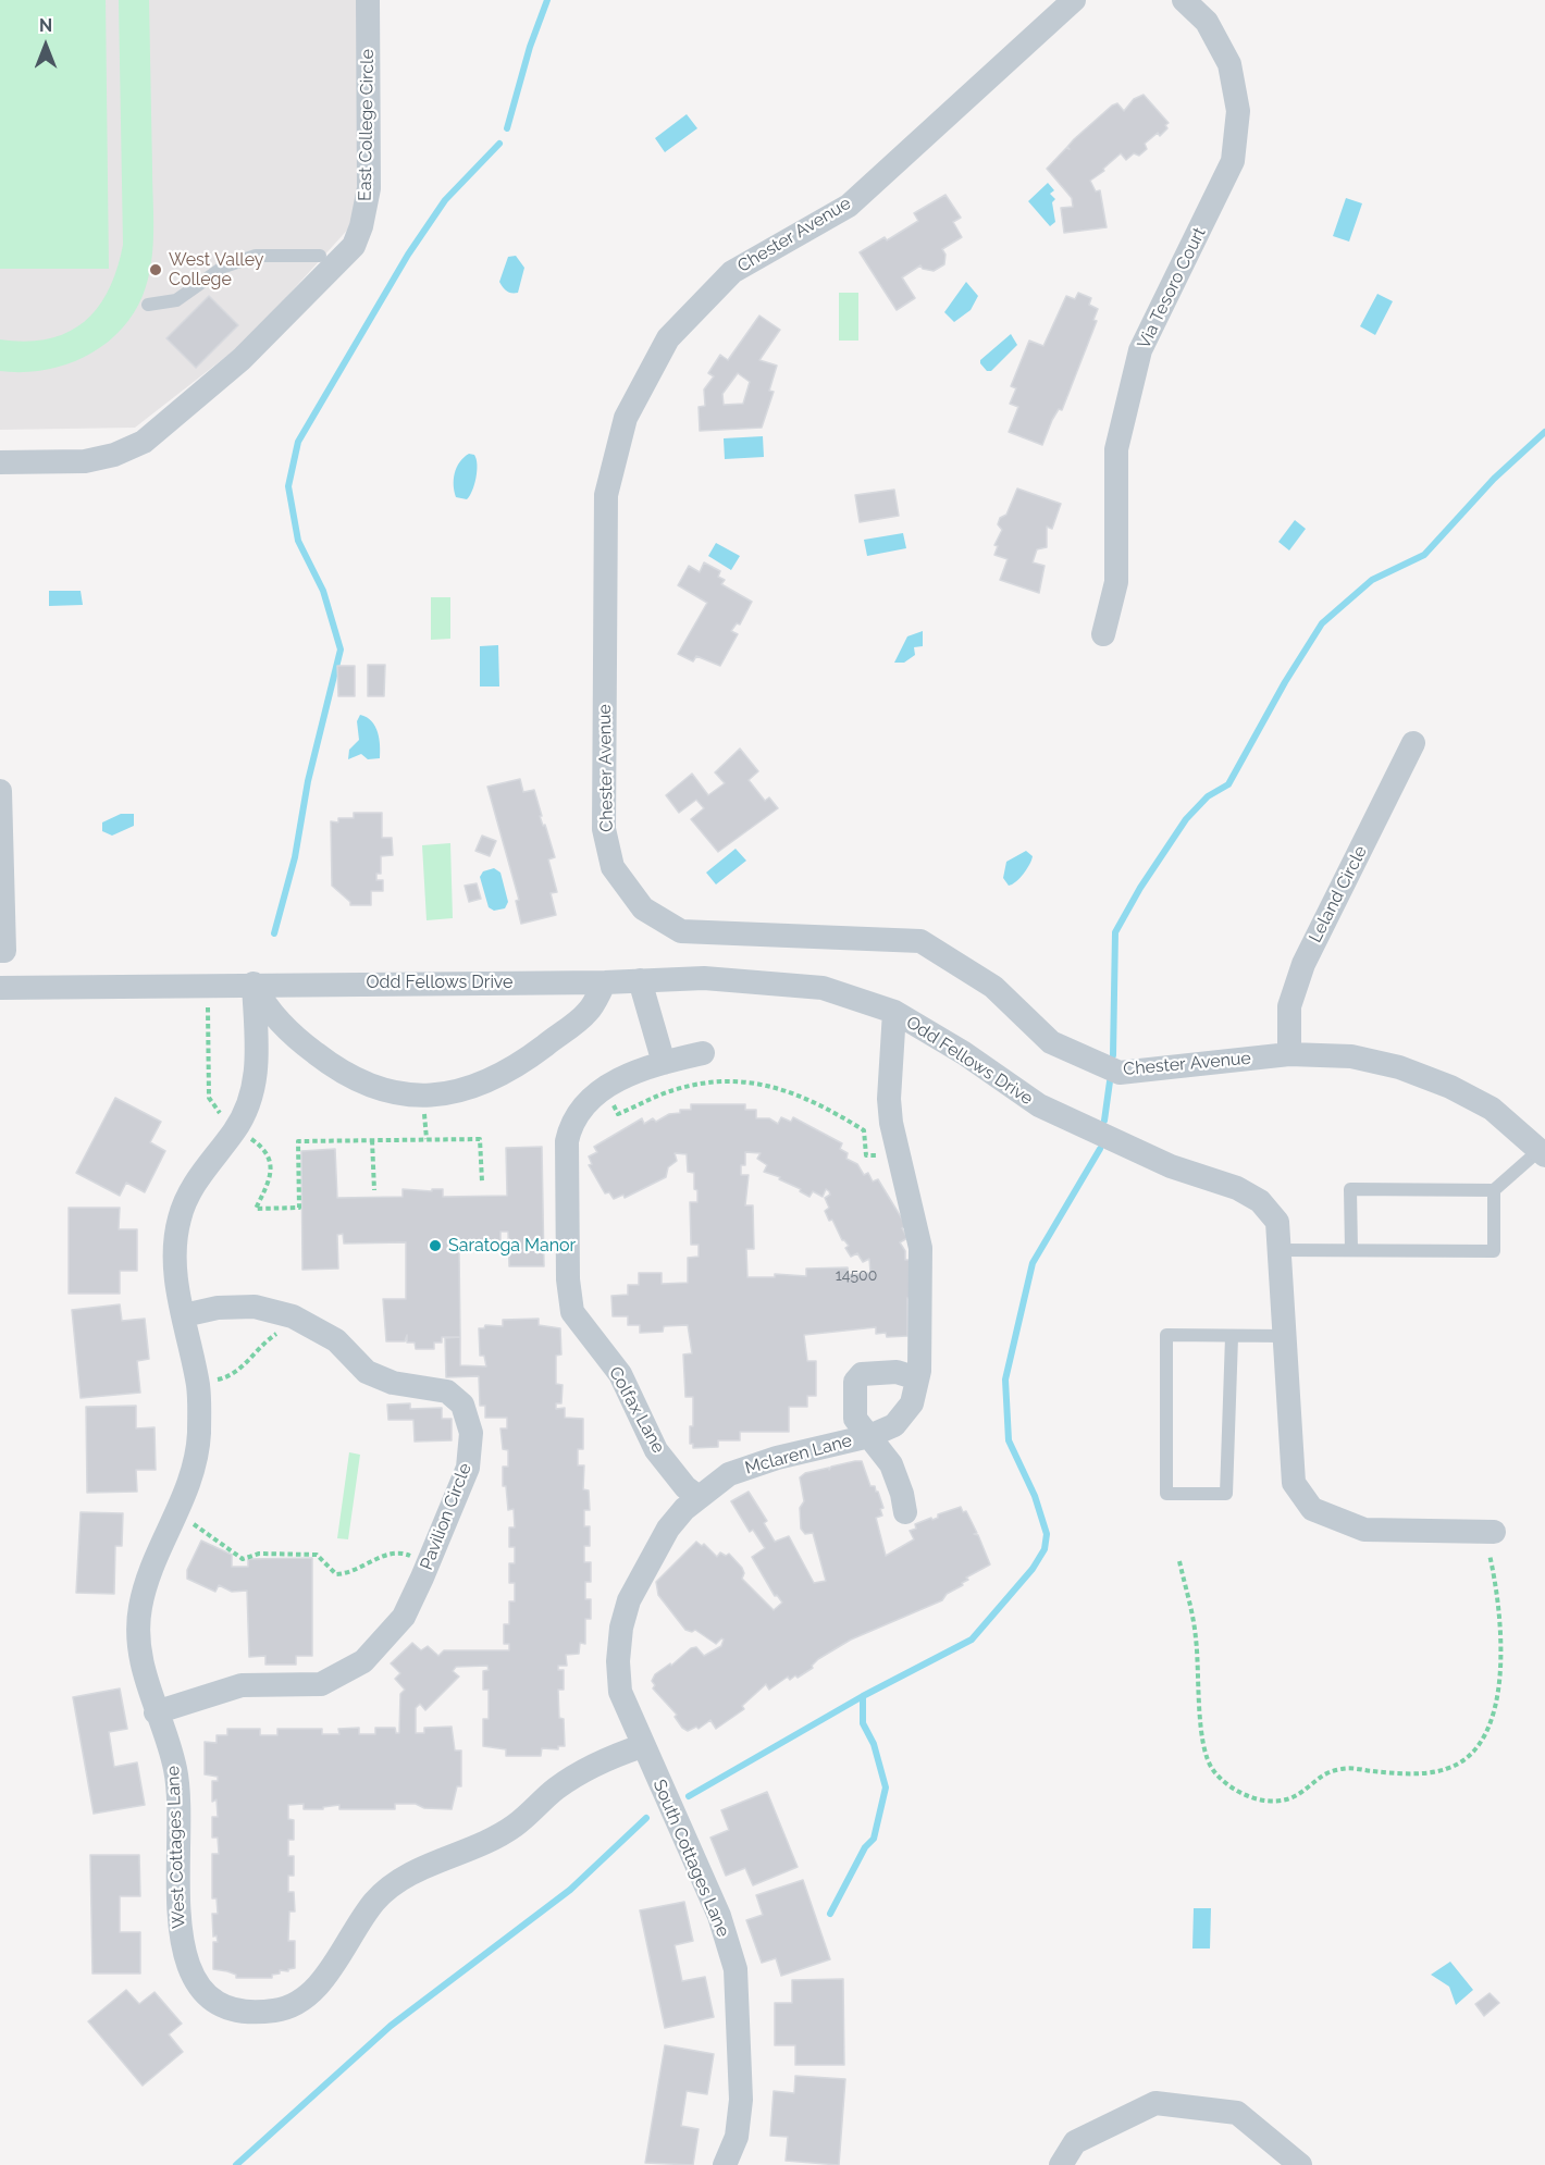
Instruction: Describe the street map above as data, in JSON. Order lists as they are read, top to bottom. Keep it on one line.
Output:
{"streets":{"street":["East College Circle","Chester Avenue","Via Tesoro Court","Leland Circle","Odd Fellows Drive","Colfax Lane","Mclaren Lane","Pavilion Circle","West Cottages Lane","South Cottages Lane"]},"crossings":[["Chester Avenue","Leland Circle"],["Odd Fellows Drive","Mclaren Lane"],["Odd Fellows Drive","West Cottages Lane"],["Colfax Lane","Mclaren Lane"],["Mclaren Lane","West Cottages Lane"],["Mclaren Lane","South Cottages Lane"],["Pavilion Circle","West Cottages Lane"],["West Cottages Lane","South Cottages Lane"]],"places":["West Valley College","Saratoga Manor"],"house_numbers":["14500"],"north":"top"}
